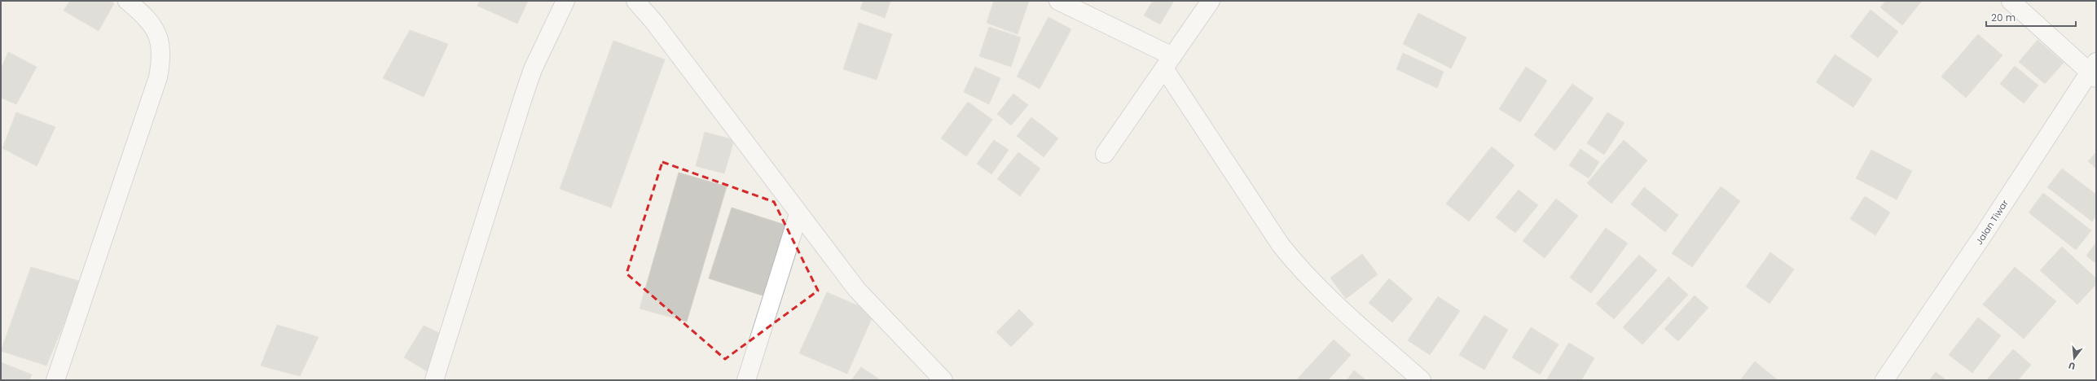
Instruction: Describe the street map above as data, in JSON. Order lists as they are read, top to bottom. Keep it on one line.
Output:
{"streets":{"street":["Jalan Tiwar"]},"scale_bar":"20 m","north":"bottom"}
